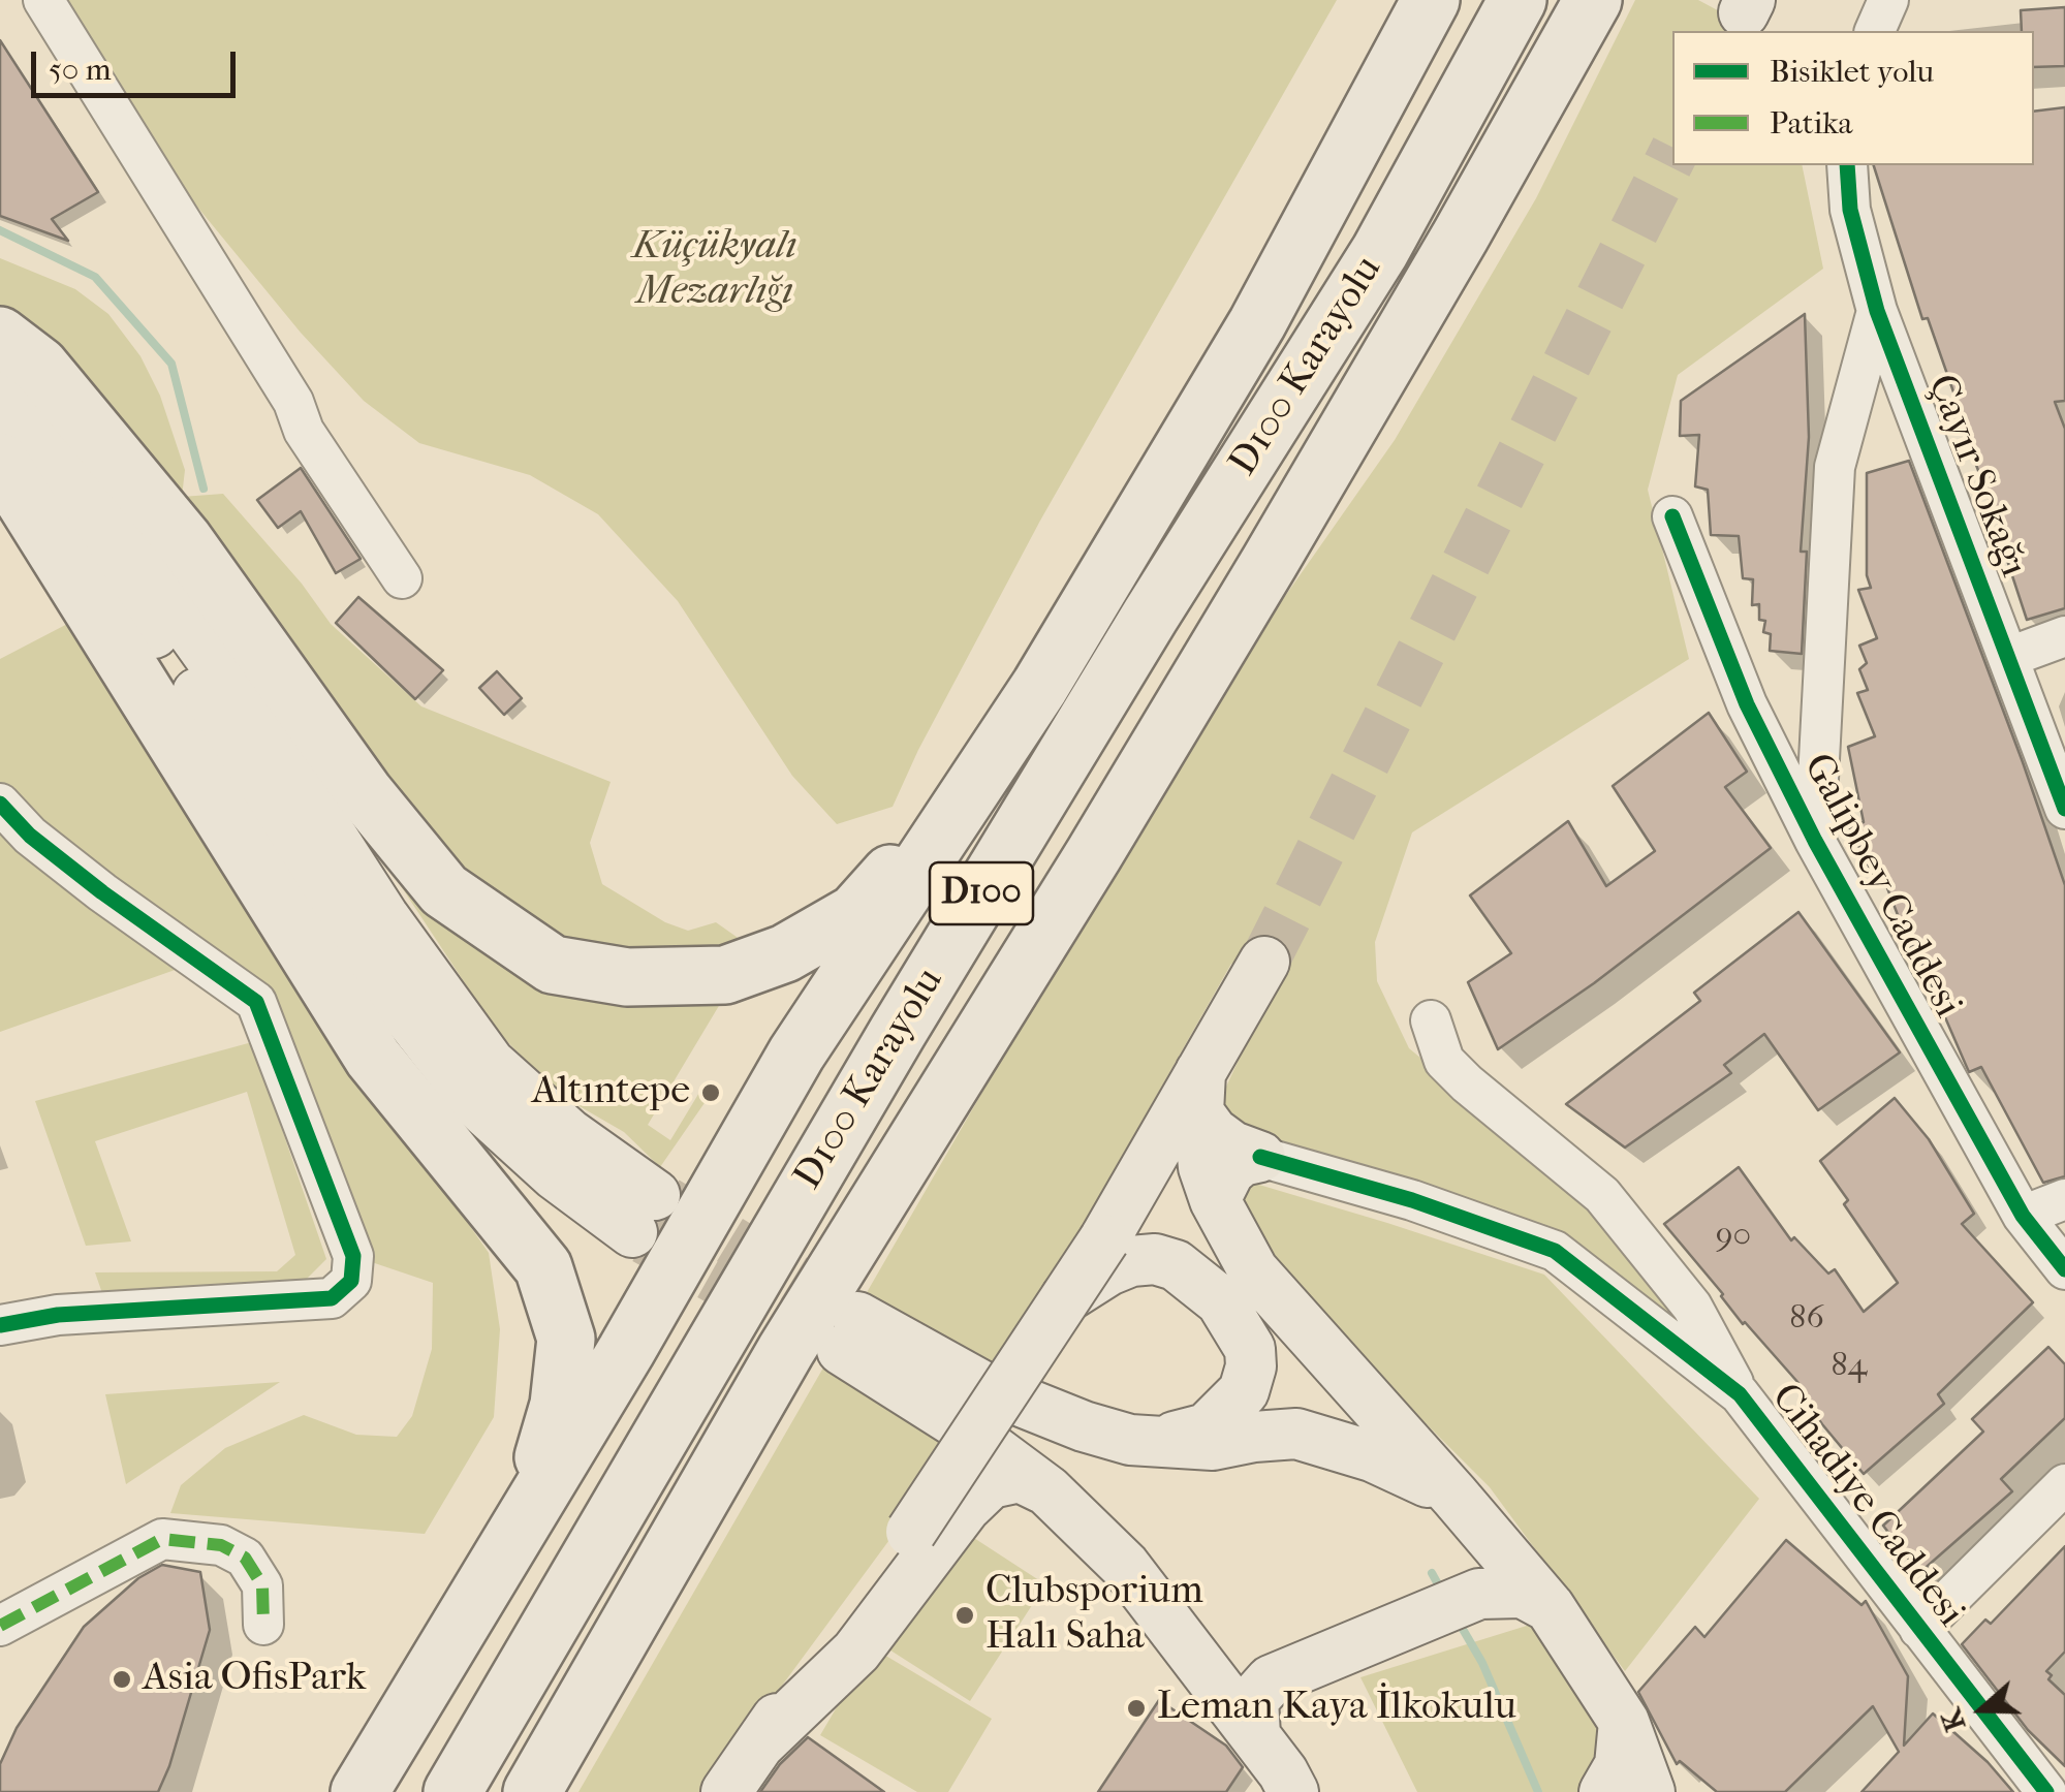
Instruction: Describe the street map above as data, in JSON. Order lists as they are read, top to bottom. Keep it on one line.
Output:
{"streets":{"highway":["D100 Karayolu","D100"],"street":["Çayır Sokağı","Galipbey Caddesi","Cihadiye Caddesi"]},"parks":["Küçükyalı Mezarlığı"],"places":["Altıntepe","Clubsporium Halı Saha","Asia OfisPark","Leman Kaya İlkokulu"],"house_numbers":["90","86","84"],"legend":["Bisiklet yolu","Patika"],"scale_bar":"50 m","north":"left"}
